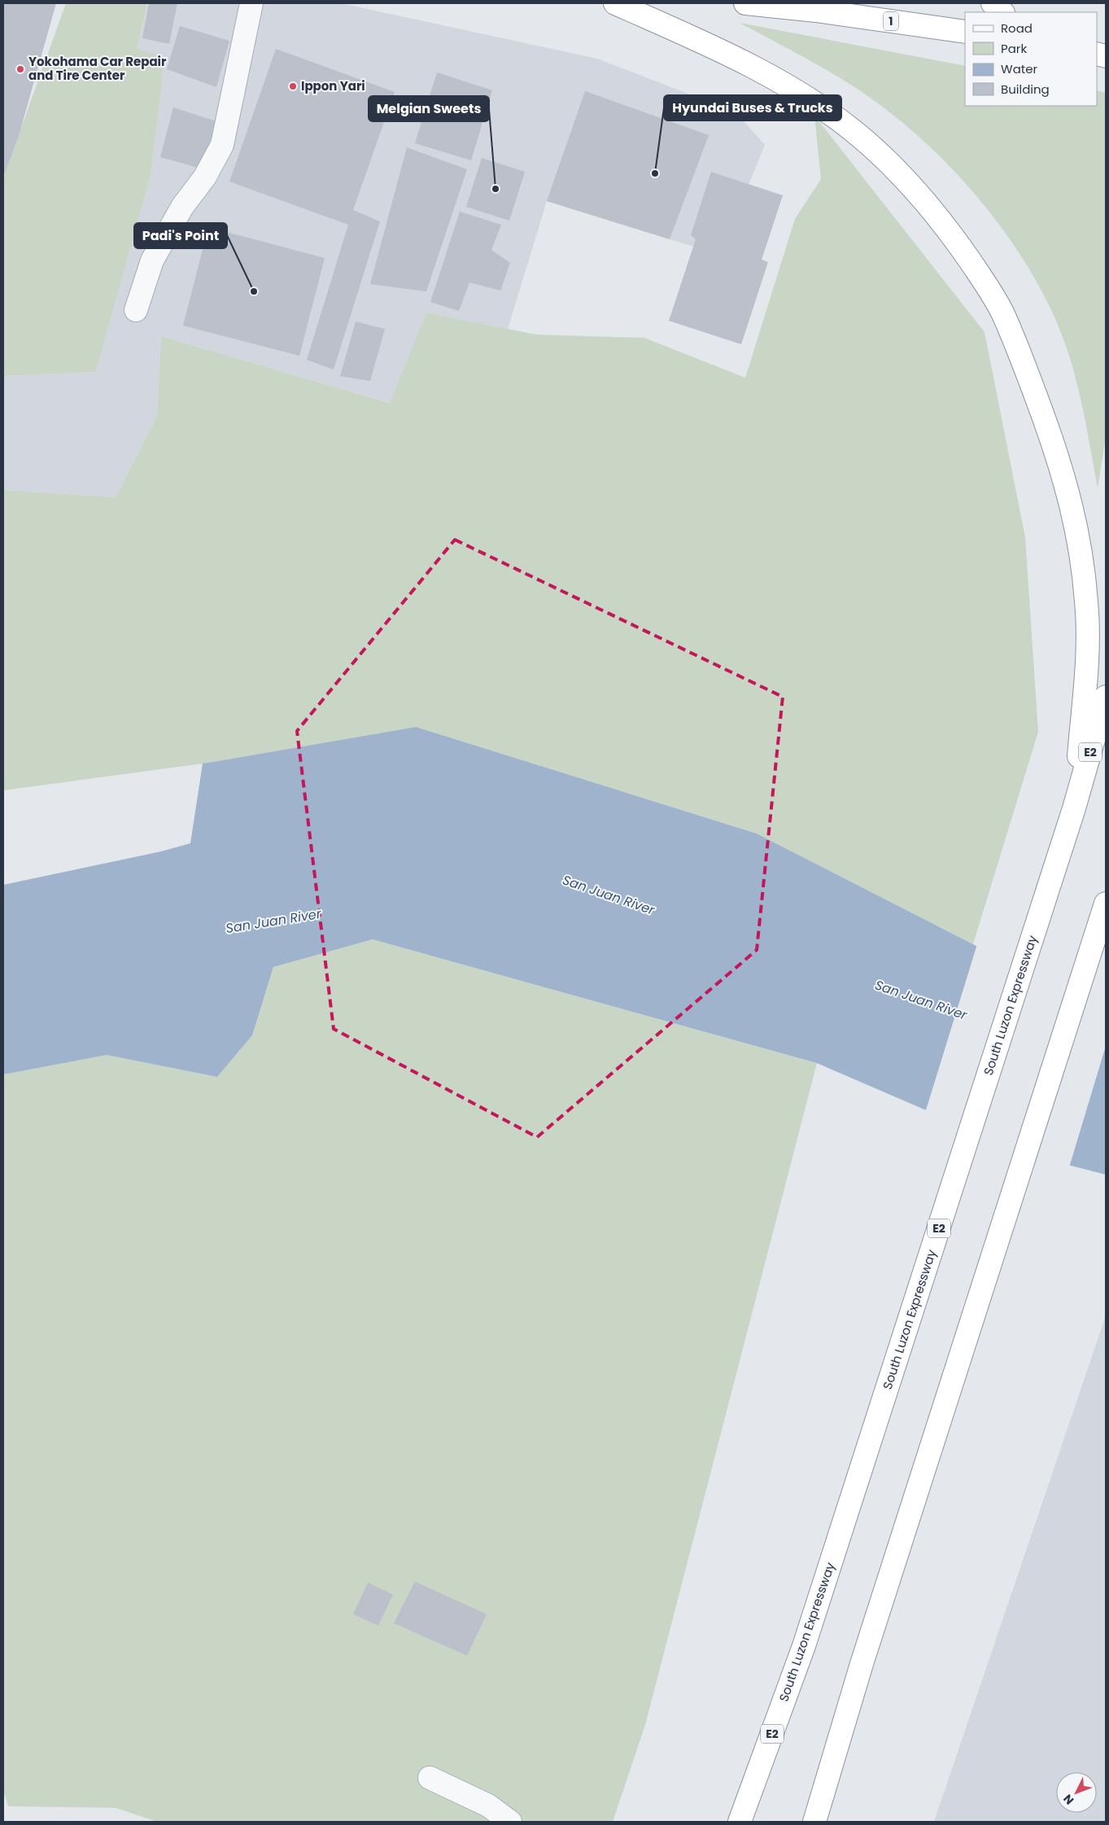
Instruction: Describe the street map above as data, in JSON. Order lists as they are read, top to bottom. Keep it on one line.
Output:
{"streets":{"highway":["1","E2","South Luzon Expressway"]},"water":["San Juan River"],"places":["Yokohama Car Repair and Tire Center","Ippon Yari","Hyundai Buses & Trucks","Melgian Sweets","Padi's Point"],"legend":["Road","Park","Water","Building"],"north":"bottom left"}
